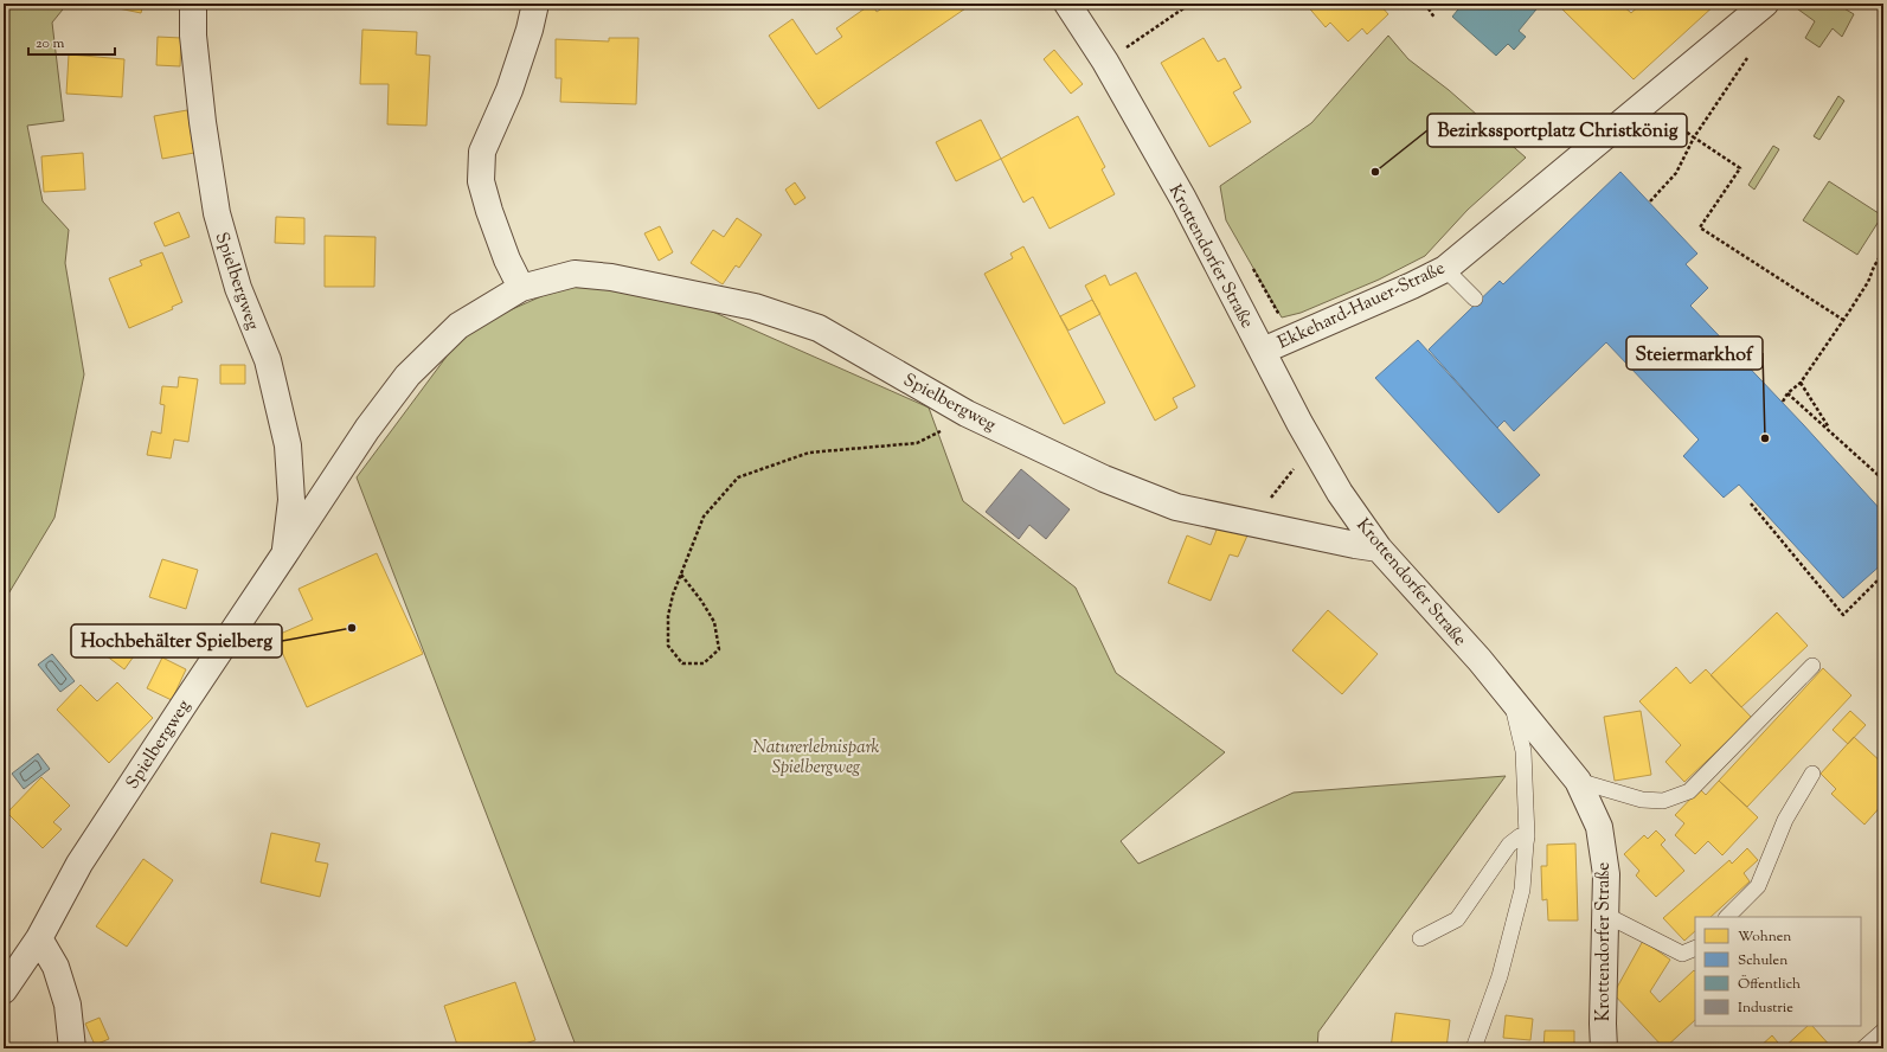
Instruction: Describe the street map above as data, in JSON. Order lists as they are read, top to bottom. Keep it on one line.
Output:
{"streets":{"street":["Krottendorfer Straße","Spielbergweg","Ekkehard-Hauer-Straße"]},"crossings":[["Krottendorfer Straße","Spielbergweg"],["Krottendorfer Straße","Ekkehard-Hauer-Straße"]],"parks":["Naturerlebnispark Spielbergweg"],"places":["Bezirkssportplatz Christkönig","Steiermarkhof","Hochbehälter Spielberg"],"legend":["Wohnen","Schulen","Öffentlich","Industrie"],"scale_bar":"20 m"}
